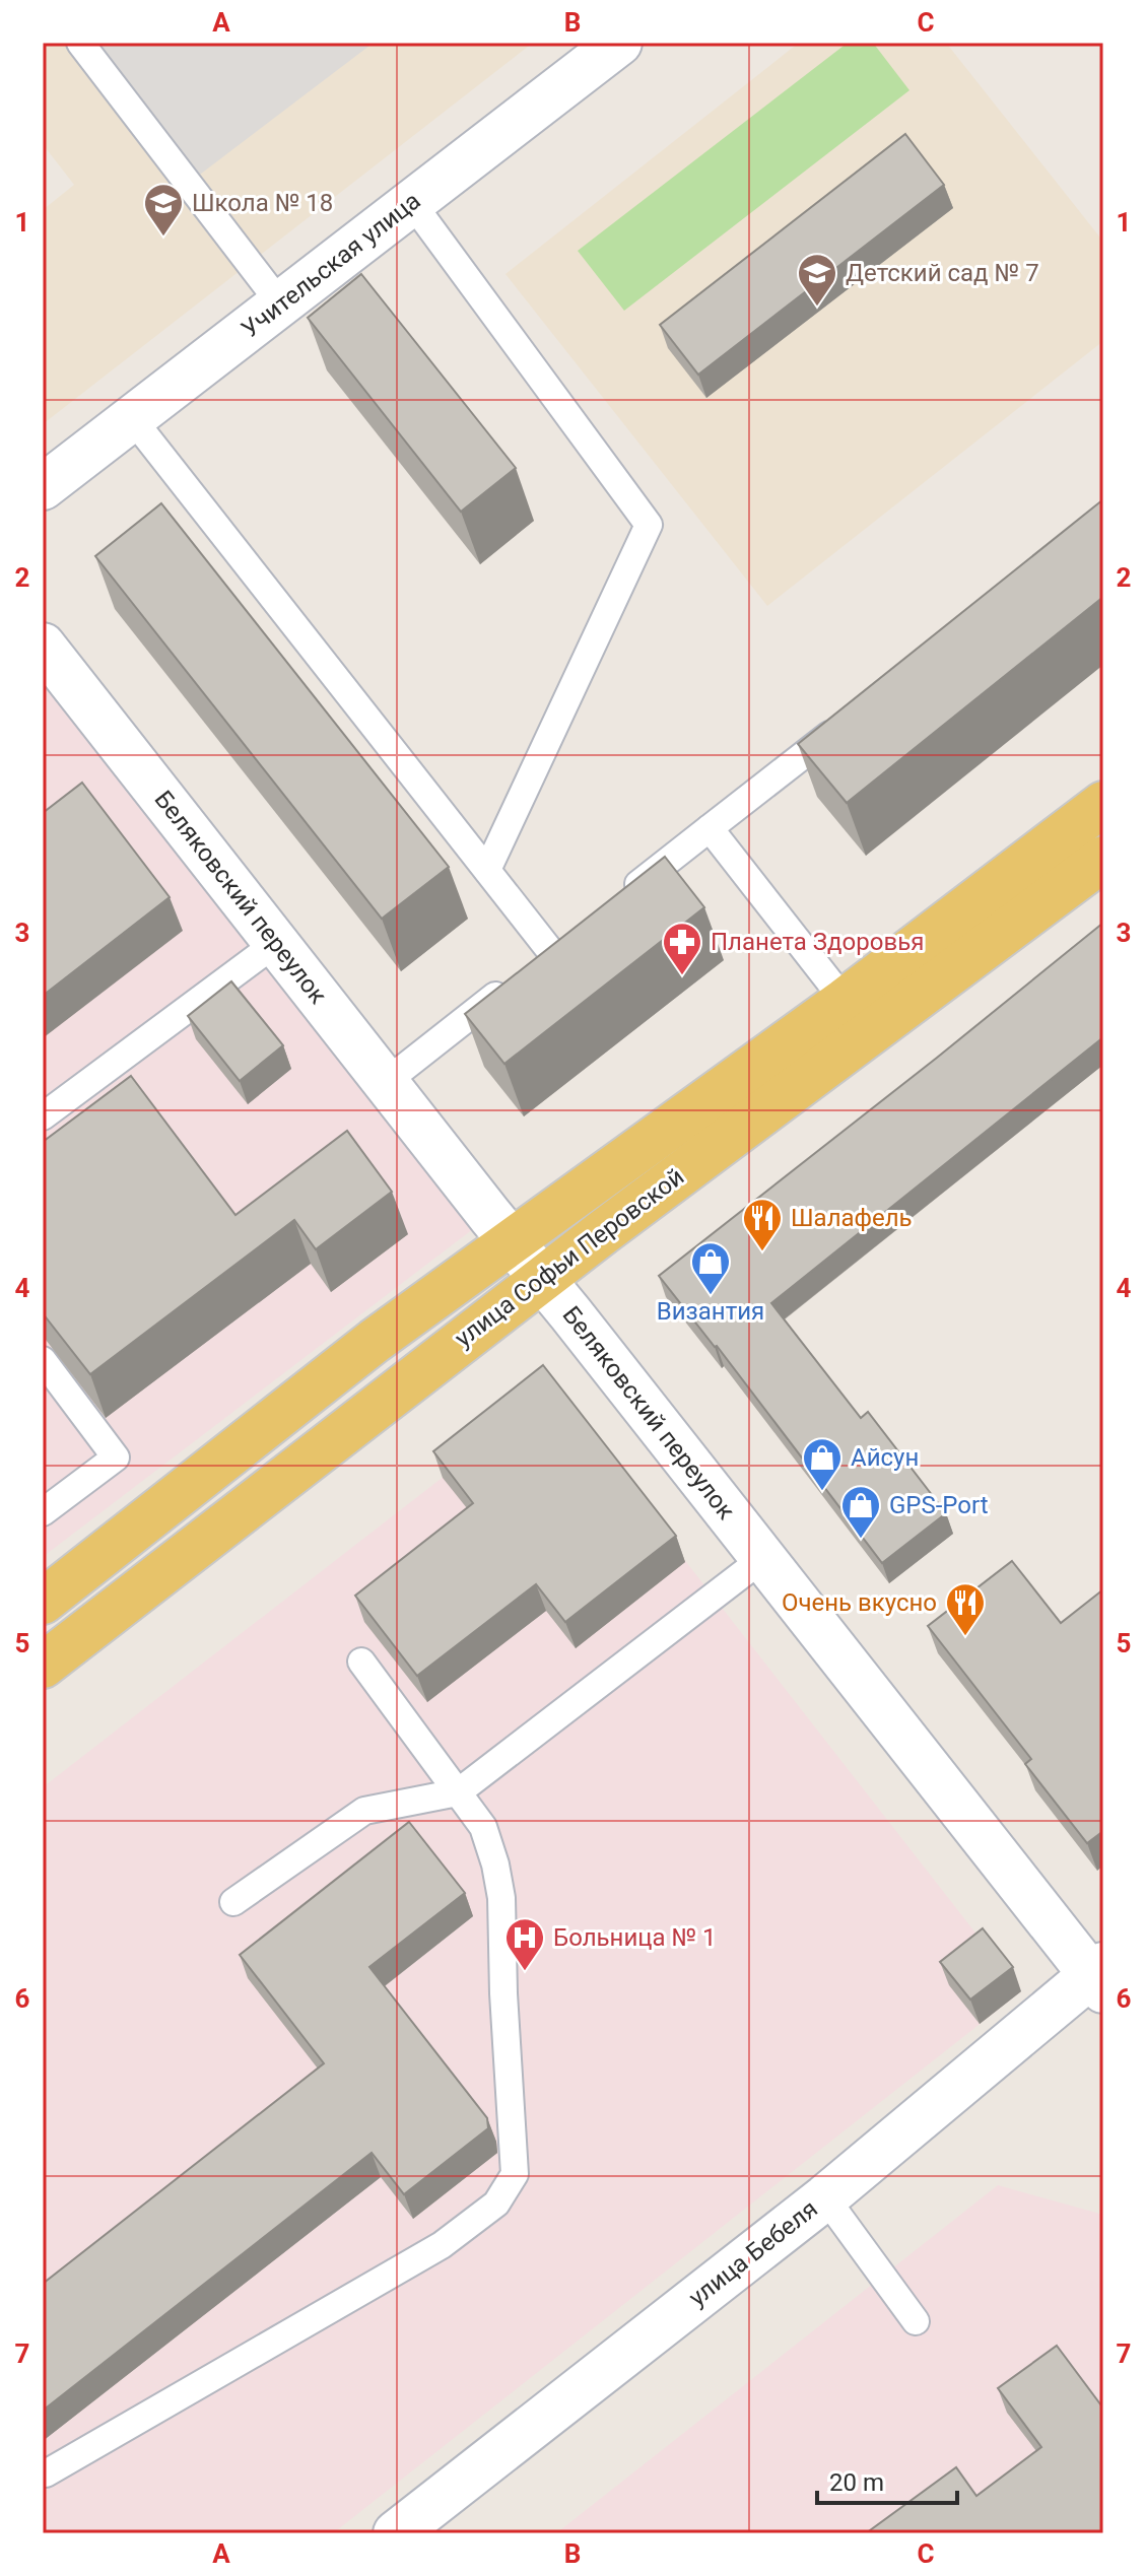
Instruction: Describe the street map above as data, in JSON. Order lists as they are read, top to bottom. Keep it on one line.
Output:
{"streets":{"main road":["улица Софьи Перовской"],"street":["Учительская улица","Беляковский переулок","улица Бебеля"]},"crossings":[["Беляковский переулок","улица Софьи Перовской"],["Беляковский переулок","улица Бебеля"]],"places":{"school or university":["Школа № 18","Детский сад № 7"],"pharmacy":["Планета Здоровья"],"restaurant":["Шалафель","Очень вкусно"],"shop":["Византия","Айсун","GPS-Port"],"hospital":["Больница № 1"]},"scale_bar":"20 m","grid":{"columns":["A","B","C"],"rows":["1","2","3","4","5","6","7"]}}
